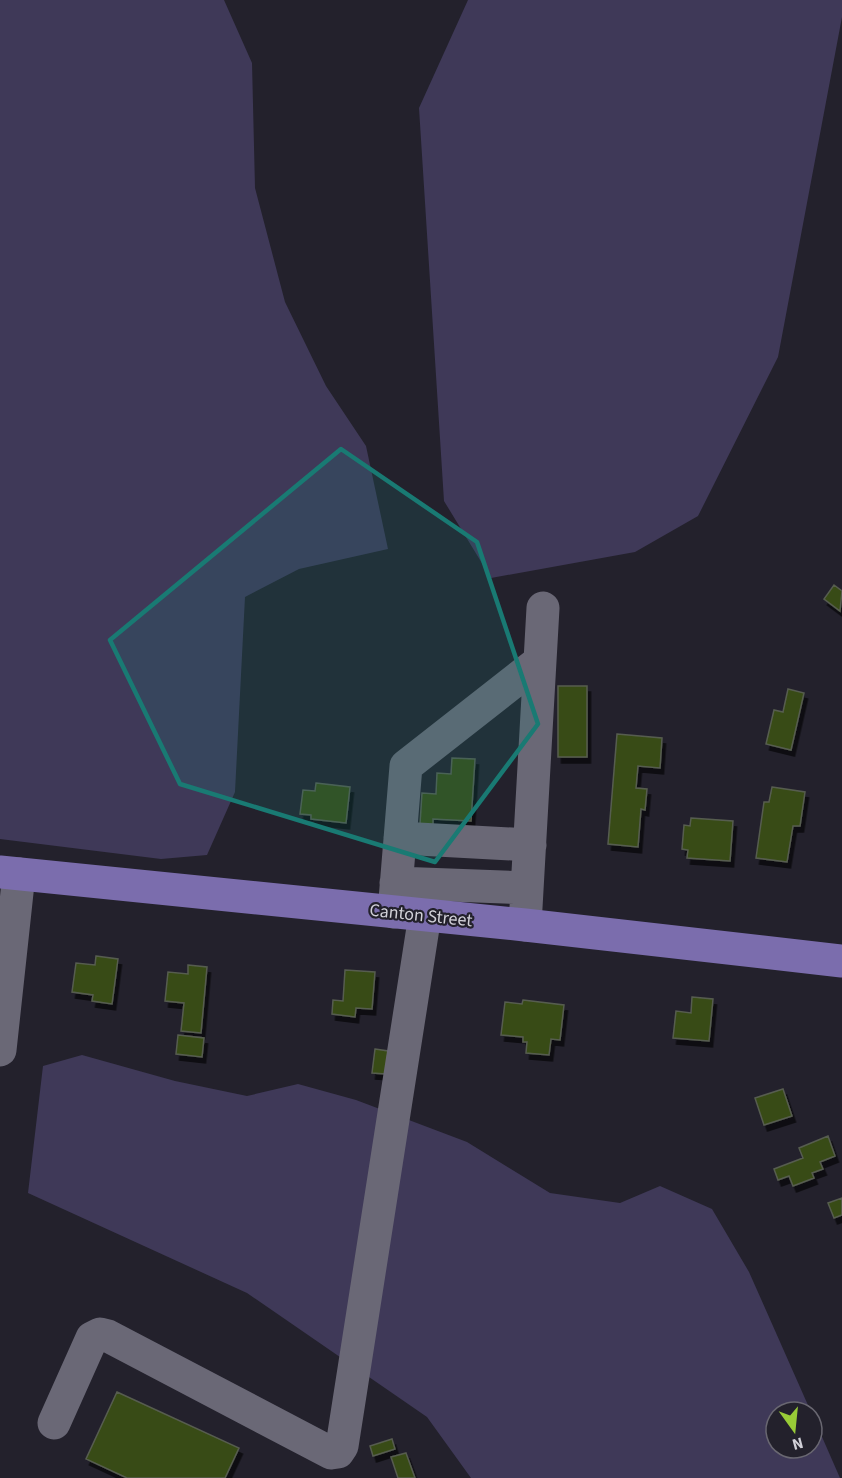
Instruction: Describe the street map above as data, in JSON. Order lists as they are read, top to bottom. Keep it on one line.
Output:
{"streets":{"main road":["Canton Street"]},"north":"bottom"}
